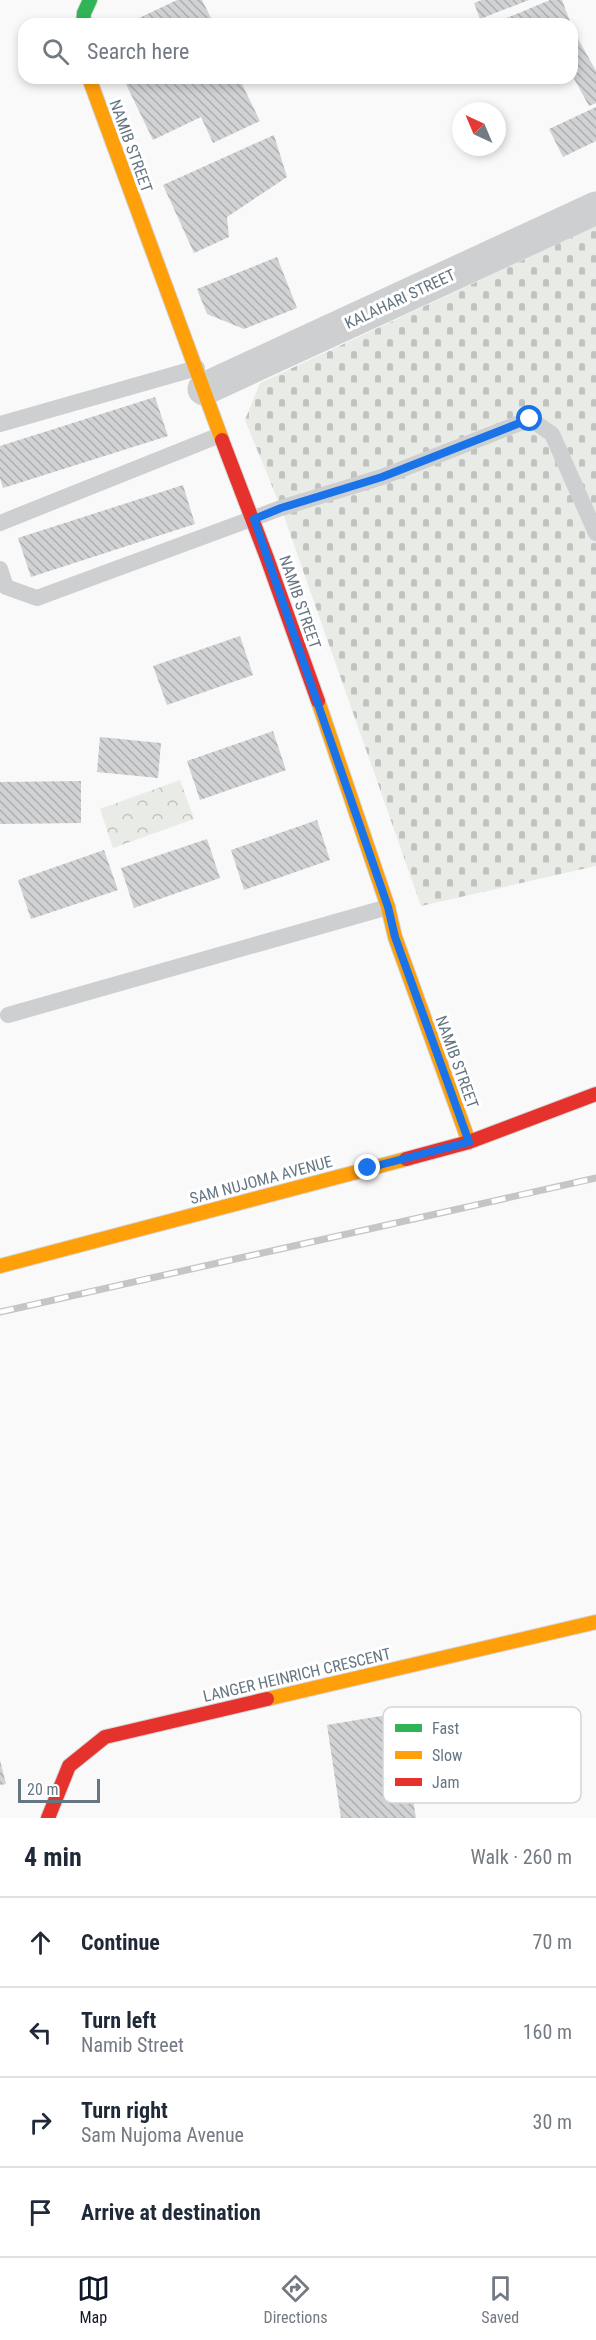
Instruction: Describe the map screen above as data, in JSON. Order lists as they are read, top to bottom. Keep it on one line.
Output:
{"streets":{"street":["NAMIB STREET","KALAHARI STREET","SAM NUJOMA AVENUE","LANGER HEINRICH CRESCENT"]},"crossings":[["NAMIB STREET","KALAHARI STREET"],["NAMIB STREET","SAM NUJOMA AVENUE"]],"legend":["Fast","Slow","Jam"],"scale_bar":"20 m","north":"top left","page":{"search":"Search here","scale":"20 m","heading":["4 min","Walk · 260 m"],"list":[["Continue","70 m"],["Turn left","Namib Street","160 m"],["Turn right","Sam Nujoma Avenue","30 m"],"Arrive at destination"],"nav":["Map","Directions","Saved"]}}
